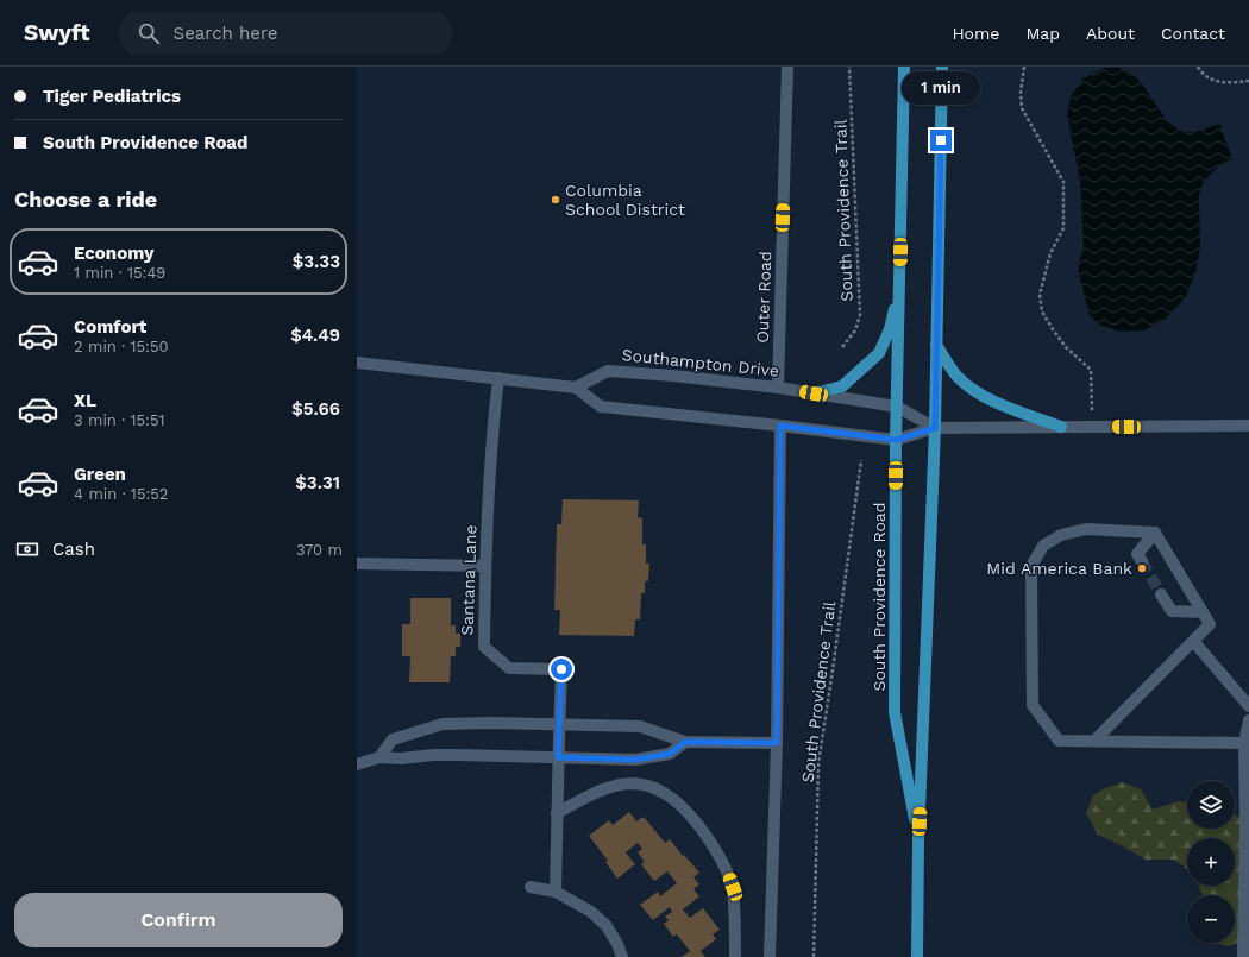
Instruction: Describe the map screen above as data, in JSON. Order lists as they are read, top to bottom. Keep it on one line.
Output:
{"streets":{"main road":["South Providence Road"],"street":["Outer Road","Southampton Drive","Santana Lane"],"path":["South Providence Trail"]},"crossings":[["Outer Road","Southampton Drive"],["Southampton Drive","South Providence Road"]],"places":["Columbia School District","Mid America Bank"],"page":{"header":"Swyft","search":"Search here","nav":["Home","Map","About","Contact"],"banner":["Tiger Pediatrics","South Providence Road"],"bubble":"1 min","heading":"Choose a ride","list":[{"name":"Economy","note":"1 min · 15:49","value":"$3.33"},{"name":"Comfort","note":"2 min · 15:50","value":"$4.49"},{"name":"XL","note":"3 min · 15:51","value":"$5.66"},{"name":"Green","note":"4 min · 15:52","value":"$3.31"}],"pay":["Cash","370 m"],"map_buttons":["+","−"],"buttons":"Confirm"}}
